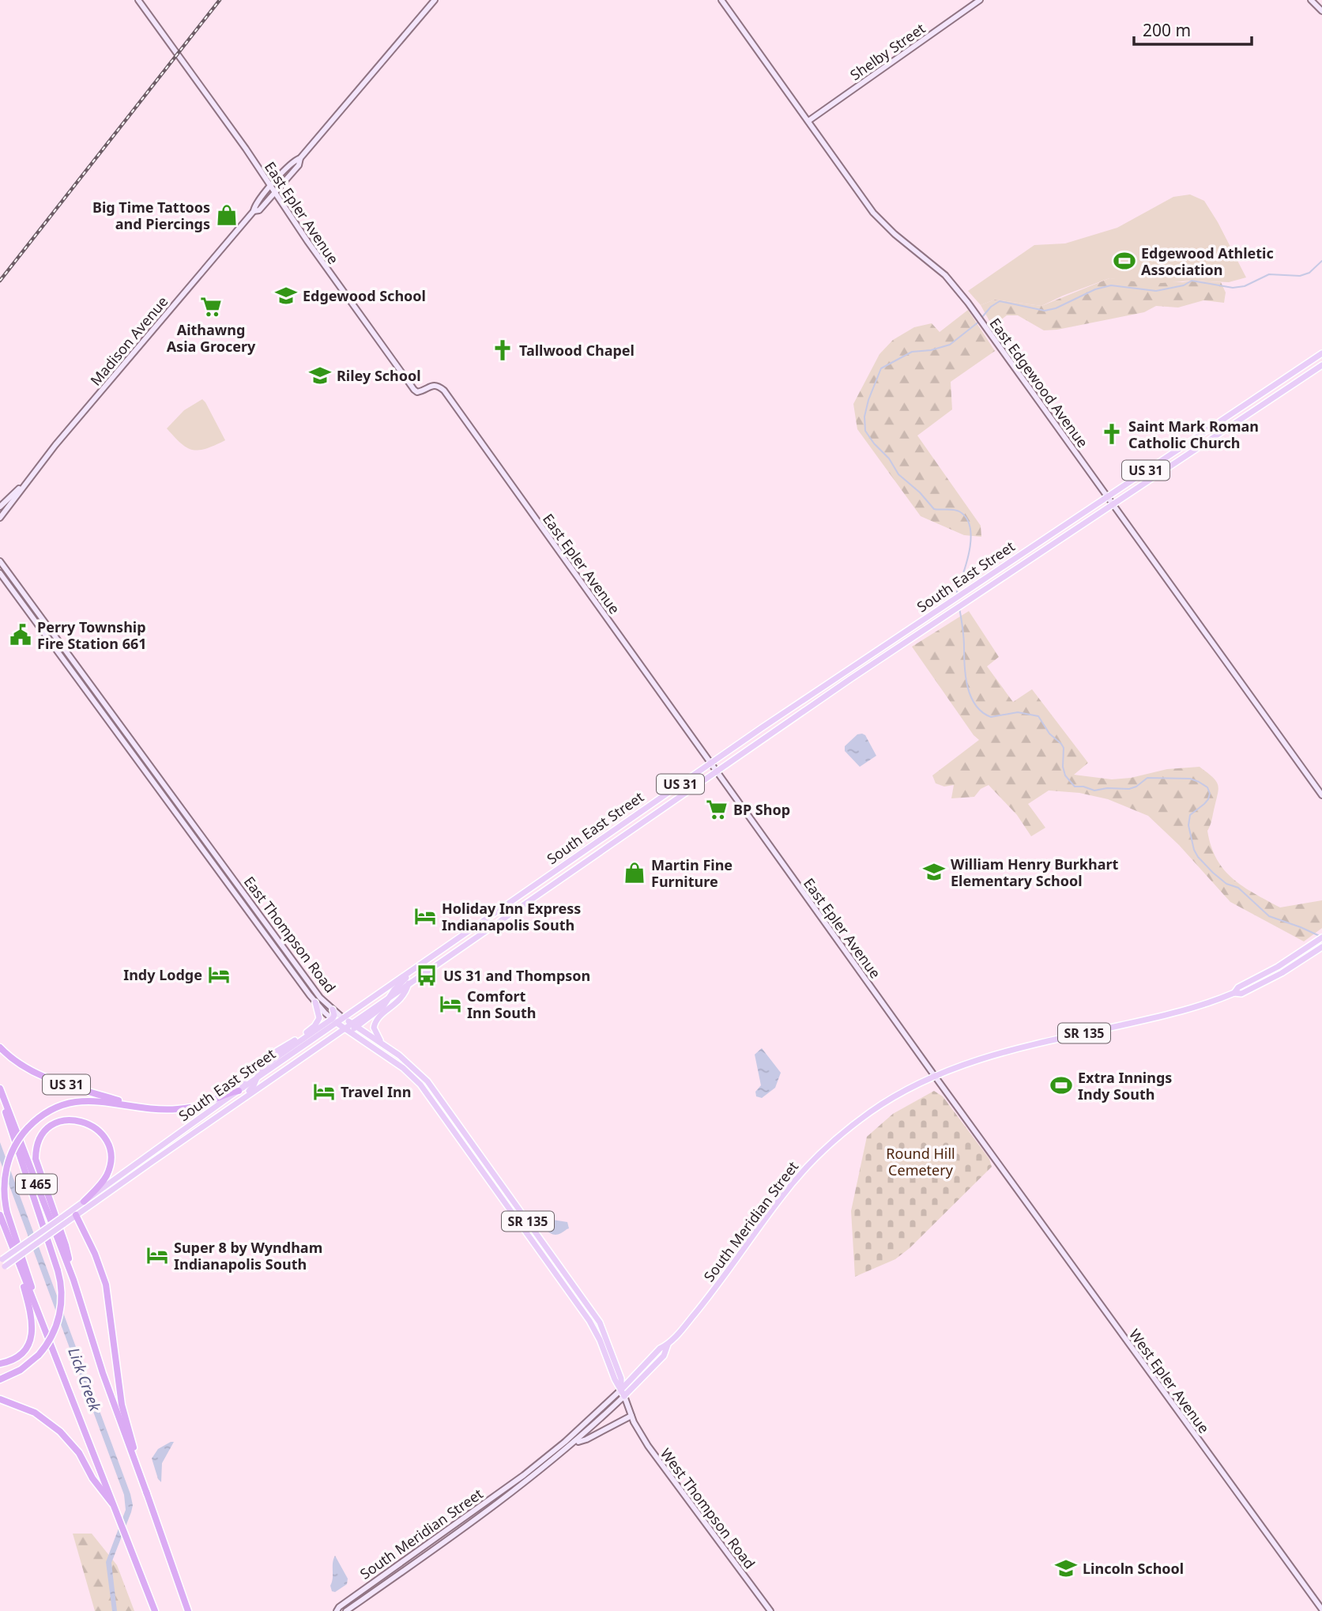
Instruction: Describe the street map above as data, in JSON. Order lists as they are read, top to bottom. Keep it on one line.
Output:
{"streets":{"highway":["US 31","I 465"],"main road":["Shelby Street","East Epler Avenue","Madison Avenue","East Edgewood Avenue","South East Street","East Thompson Road","SR 135","South Meridian Street","West Epler Avenue","West Thompson Road"]},"crossings":[["Shelby Street","East Edgewood Avenue"],["East Epler Avenue","Madison Avenue"],["East Epler Avenue","South East Street"],["East Epler Avenue","South Meridian Street"],["East Epler Avenue","West Epler Avenue"],["East Edgewood Avenue","South East Street"],["US 31","South East Street"],["South East Street","East Thompson Road"],["East Thompson Road","South Meridian Street"],["East Thompson Road","West Thompson Road"],["South Meridian Street","West Thompson Road"]],"water":["Lick Creek"],"parks":["Round Hill Cemetery"],"places":{"shop":["Big Time Tattoos and Piercings","Martin Fine Furniture"],"sports":["Edgewood Athletic Association","Extra Innings Indy South"],"school or university":["Edgewood School","Riley School","William Henry Burkhart Elementary School","Lincoln School"],"supermarket":["Aithawng Asia Grocery","BP Shop"],"church":["Tallwood Chapel","Saint Mark Roman Catholic Church"],"public building":["Perry Township Fire Station 661"],"hotel":["Holiday Inn Express Indianapolis South","Indy Lodge","Comfort Inn South","Travel Inn","Super 8 by Wyndham Indianapolis South"],"bus stop":["US 31 and Thompson"]},"scale_bar":"200 m"}
